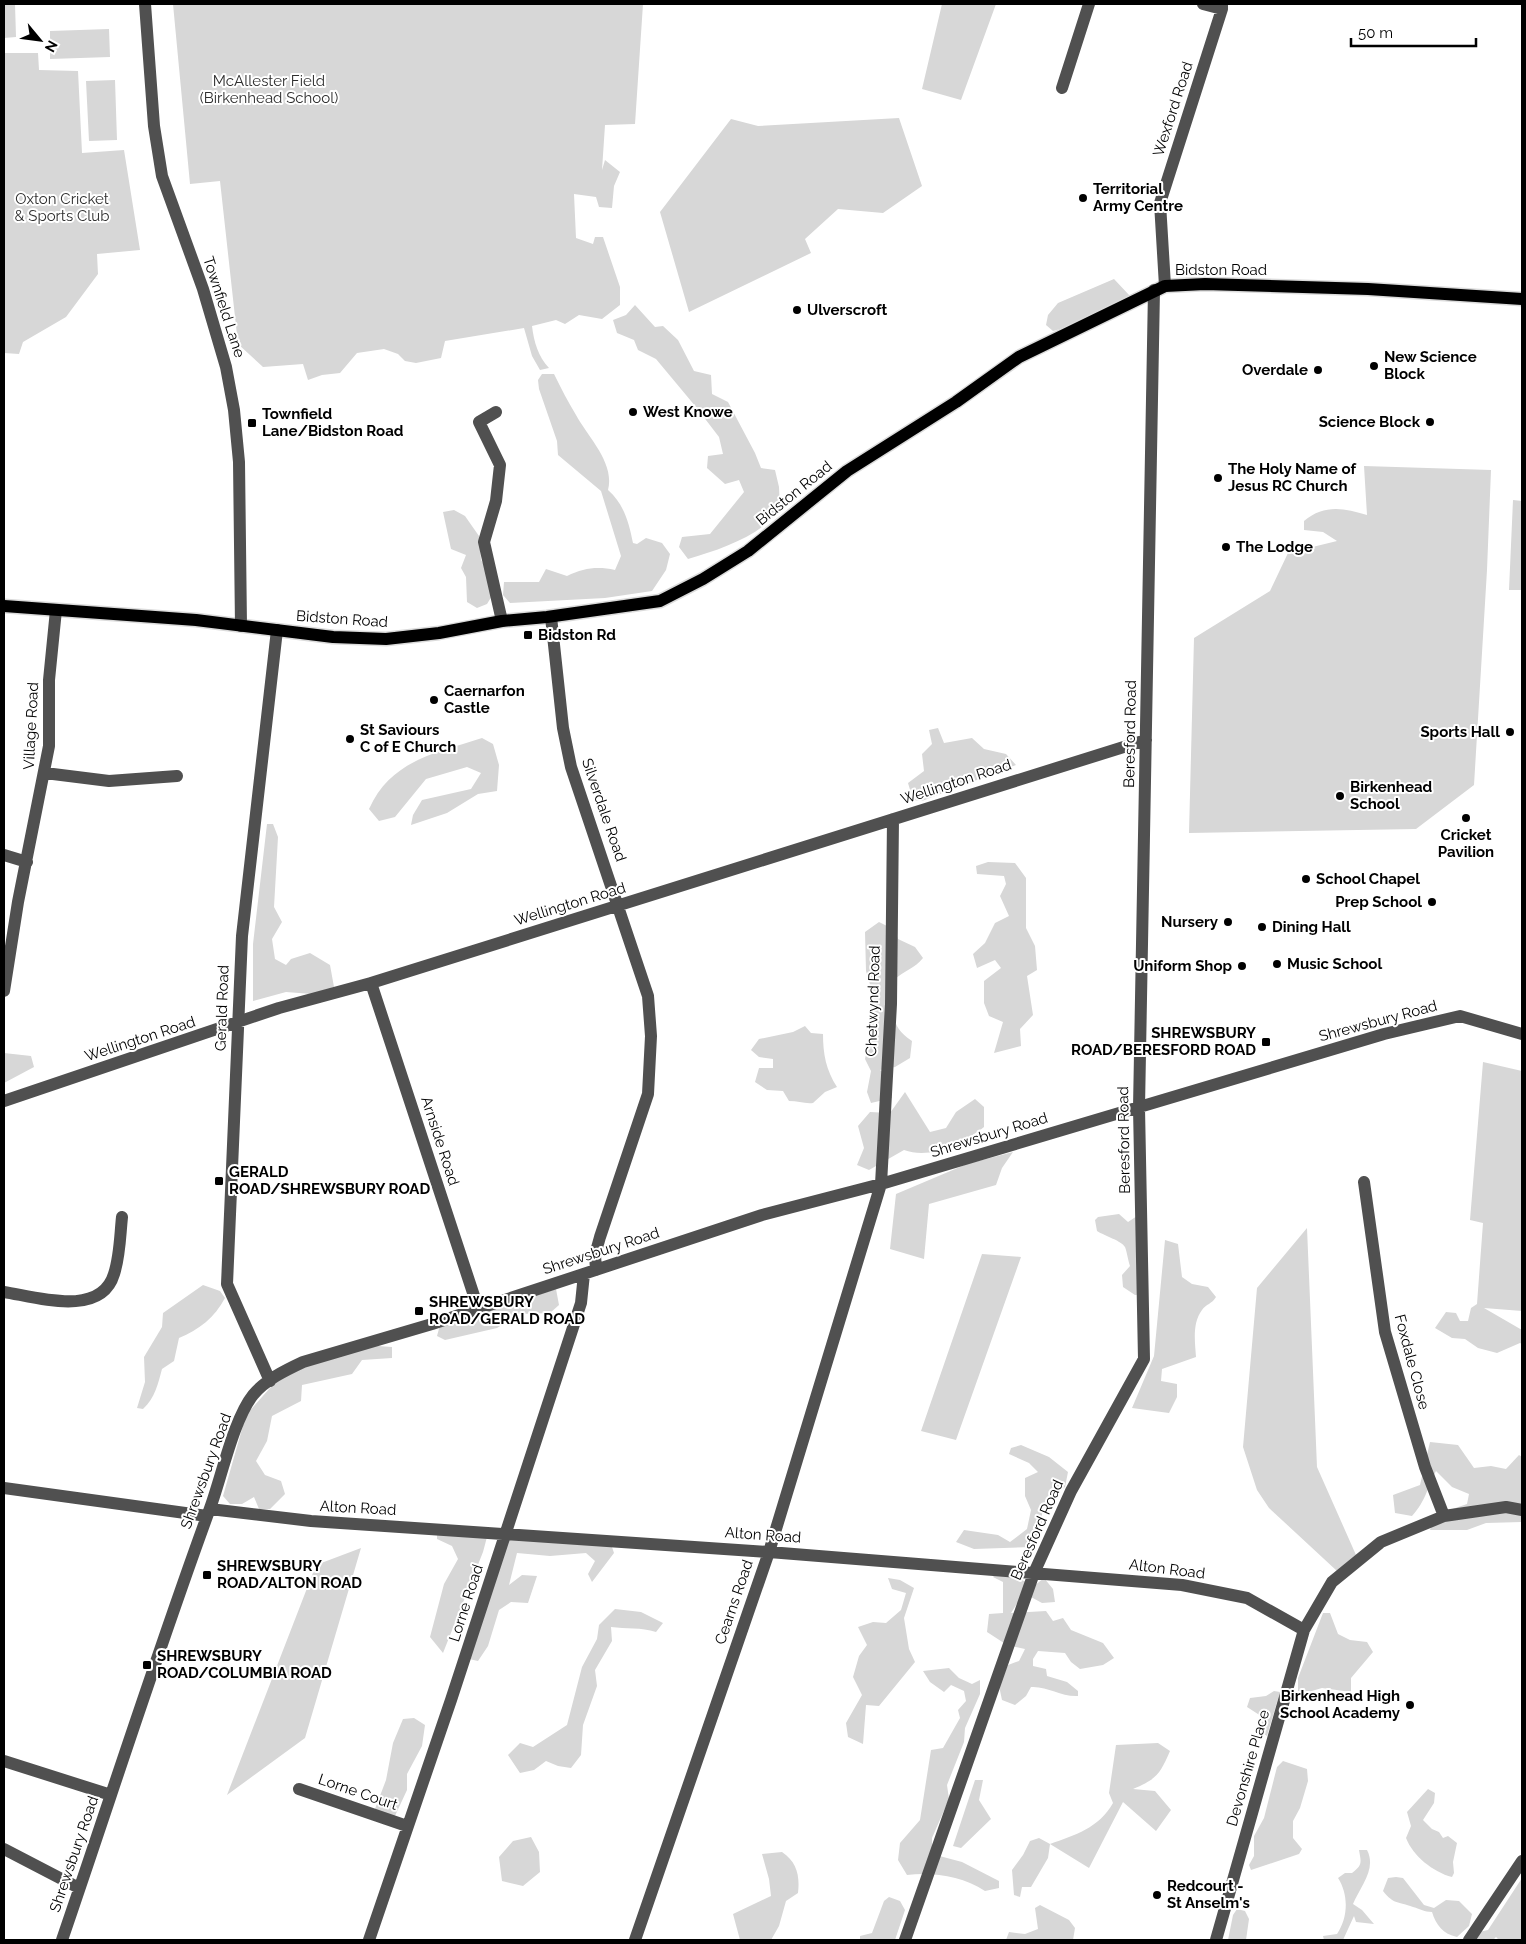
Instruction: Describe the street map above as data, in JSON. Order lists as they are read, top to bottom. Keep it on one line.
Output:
{"streets":{"main road":["Bidston Road"],"street":["Wexford Road","Townfield Lane","Village Road","Beresford Road","Wellington Road","Silverdale Road","Chetwynd Road","Gerald Road","Shrewsbury Road","Arnside Road","Foxdale Close","Alton Road","Cearns Road","Lorne Road","Devonshire Place","Lorne Court"]},"crossings":[["Wexford Road","Bidston Road"],["Wexford Road","Beresford Road"],["Bidston Road","Townfield Lane"],["Bidston Road","Village Road"],["Bidston Road","Beresford Road"],["Bidston Road","Silverdale Road"],["Bidston Road","Gerald Road"],["Beresford Road","Wellington Road"],["Beresford Road","Shrewsbury Road"],["Beresford Road","Alton Road"],["Wellington Road","Silverdale Road"],["Wellington Road","Chetwynd Road"],["Wellington Road","Gerald Road"],["Wellington Road","Arnside Road"],["Silverdale Road","Shrewsbury Road"],["Silverdale Road","Lorne Road"],["Chetwynd Road","Shrewsbury Road"],["Chetwynd Road","Cearns Road"],["Gerald Road","Shrewsbury Road"],["Shrewsbury Road","Arnside Road"],["Shrewsbury Road","Alton Road"],["Shrewsbury Road","Cearns Road"],["Shrewsbury Road","Lorne Road"],["Foxdale Close","Devonshire Place"],["Alton Road","Cearns Road"],["Alton Road","Lorne Road"],["Alton Road","Devonshire Place"],["Lorne Road","Lorne Court"]],"parks":["McAllester Field (Birkenhead School)","Oxton Cricket & Sports Club"],"places":{"other":["Territorial Army Centre","Ulverscroft","New Science Block","Overdale","West Knowe","Science Block","The Holy Name of Jesus RC Church","The Lodge","Caernarfon Castle","Sports Hall","St Saviours C of E Church","Birkenhead School","Cricket Pavilion","School Chapel","Prep School","Nursery","Dining Hall","Music School","Uniform Shop","Birkenhead High School Academy","Redcourt - St Anselm's"],"transit":["Townfield Lane/Bidston Road","Bidston Rd","SHREWSBURY ROAD/BERESFORD ROAD","GERALD ROAD/SHREWSBURY ROAD","SHREWSBURY ROAD/GERALD ROAD","SHREWSBURY ROAD/ALTON ROAD","SHREWSBURY ROAD/COLUMBIA ROAD"]},"scale_bar":"50 m","north":"bottom right"}
